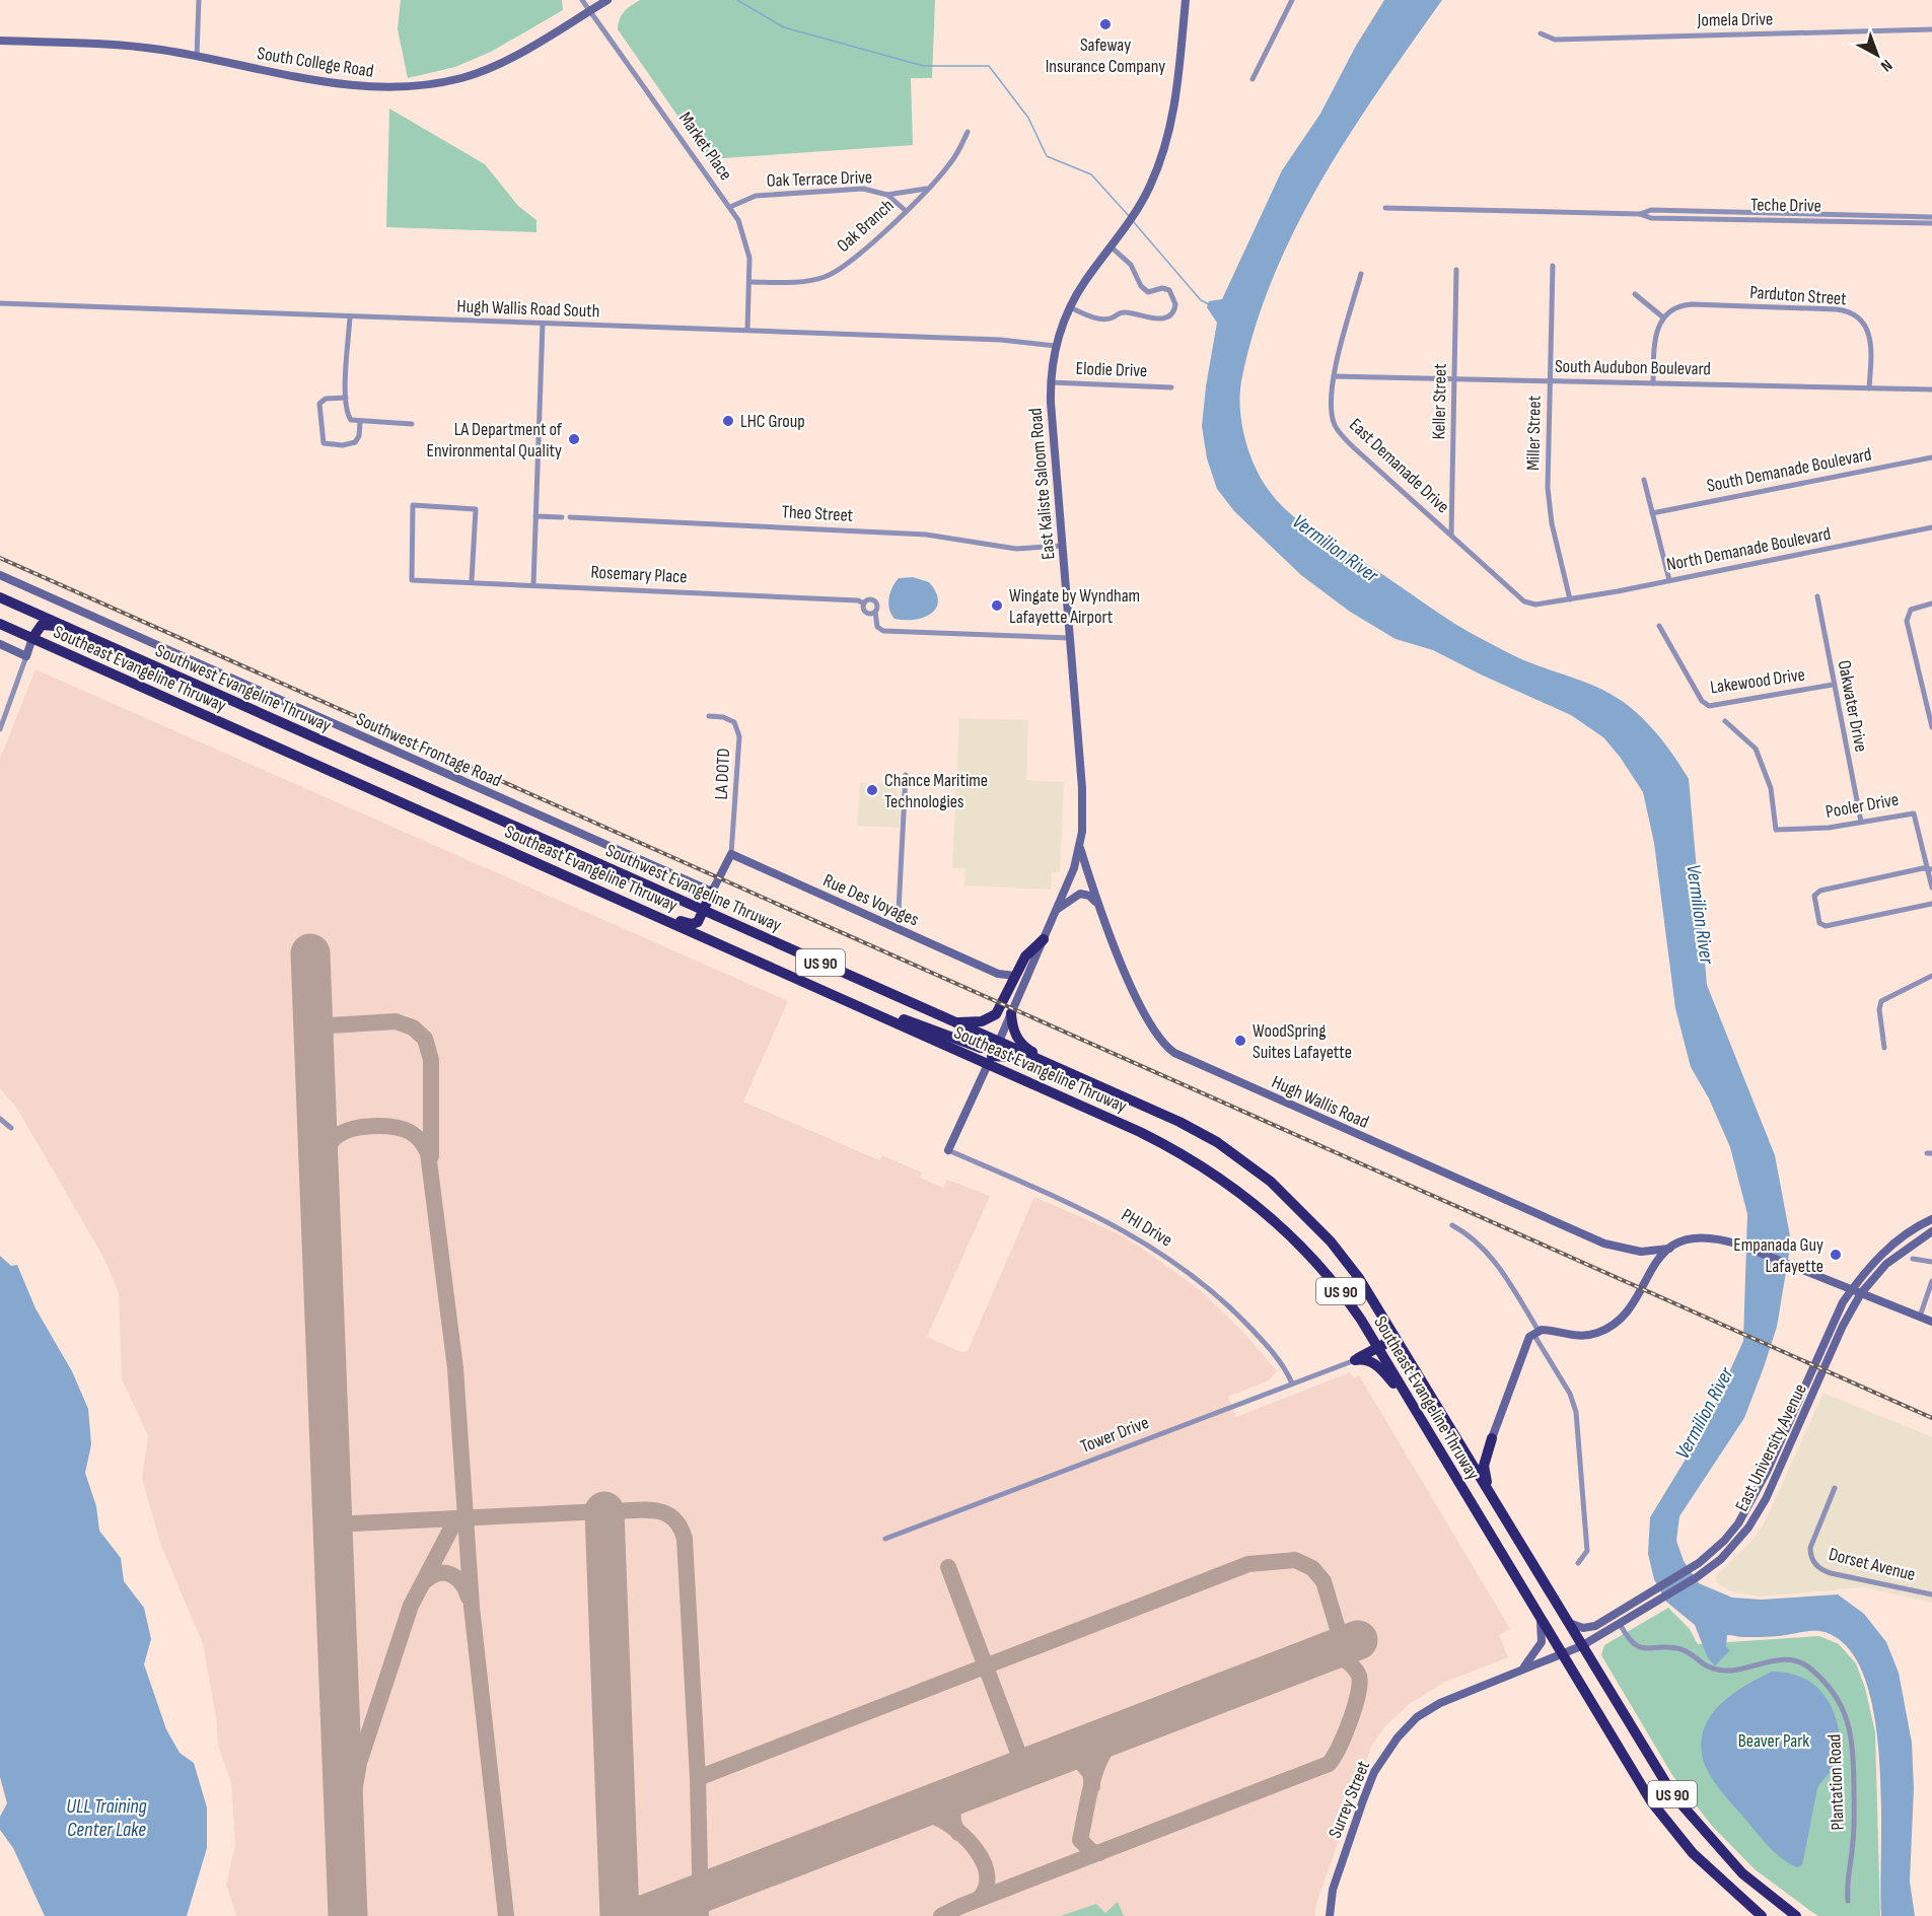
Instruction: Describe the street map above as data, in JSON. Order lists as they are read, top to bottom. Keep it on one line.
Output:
{"streets":{"highway":["Southeast Evangeline Thruway","Southwest Evangeline Thruway","US 90"],"main road":["South College Road","East Kaliste Saloom Road","Southwest Frontage Road","Rue Des Voyages","Hugh Wallis Road","East University Avenue","Surrey Street"],"street":["Jomela Drive","Market Place","Oak Terrace Drive","Teche Drive","Oak Branch","Parduton Street","Hugh Wallis Road South","South Audubon Boulevard","Elodie Drive","Keller Street","Miller Street","East Demanade Drive","South Demanade Boulevard","Theo Street","North Demanade Boulevard","Rosemary Place","Lakewood Drive","Oakwater Drive","LA DOTD","Pooler Drive","PHI Drive","Tower Drive","Dorset Avenue","Plantation Road"]},"crossings":[["South College Road","Market Place"],["Market Place","Oak Terrace Drive"],["Market Place","Oak Branch"],["Market Place","Hugh Wallis Road South"],["Oak Terrace Drive","Oak Branch"],["Parduton Street","South Audubon Boulevard"],["Hugh Wallis Road South","East Kaliste Saloom Road"],["South Audubon Boulevard","Keller Street"],["South Audubon Boulevard","Miller Street"],["South Audubon Boulevard","East Demanade Drive"],["Elodie Drive","East Kaliste Saloom Road"],["Keller Street","East Demanade Drive"],["Miller Street","East Demanade Drive"],["Miller Street","North Demanade Boulevard"],["East Demanade Drive","North Demanade Boulevard"],["East Kaliste Saloom Road","Theo Street"],["East Kaliste Saloom Road","Rosemary Place"],["East Kaliste Saloom Road","Southeast Evangeline Thruway"],["East Kaliste Saloom Road","Southwest Evangeline Thruway"],["East Kaliste Saloom Road","Hugh Wallis Road"],["East Kaliste Saloom Road","PHI Drive"],["Southeast Evangeline Thruway","Southwest Evangeline Thruway"],["Southeast Evangeline Thruway","East University Avenue"],["Southeast Evangeline Thruway","Surrey Street"],["Lakewood Drive","Oakwater Drive"],["Southwest Evangeline Thruway","US 90"],["Oakwater Drive","Pooler Drive"],["LA DOTD","Rue Des Voyages"],["US 90","East University Avenue"],["PHI Drive","Tower Drive"],["East University Avenue","Plantation Road"],["East University Avenue","Surrey Street"]],"water":["Vermilion River","ULL Training Center Lake"],"parks":["Beaver Park"],"places":["Safeway Insurance Company","LHC Group","LA Department of Environmental Quality","Wingate by Wyndham Lafayette Airport","Chance Maritime Technologies","WoodSpring Suites Lafayette","Empanada Guy Lafayette"],"north":"bottom right"}
